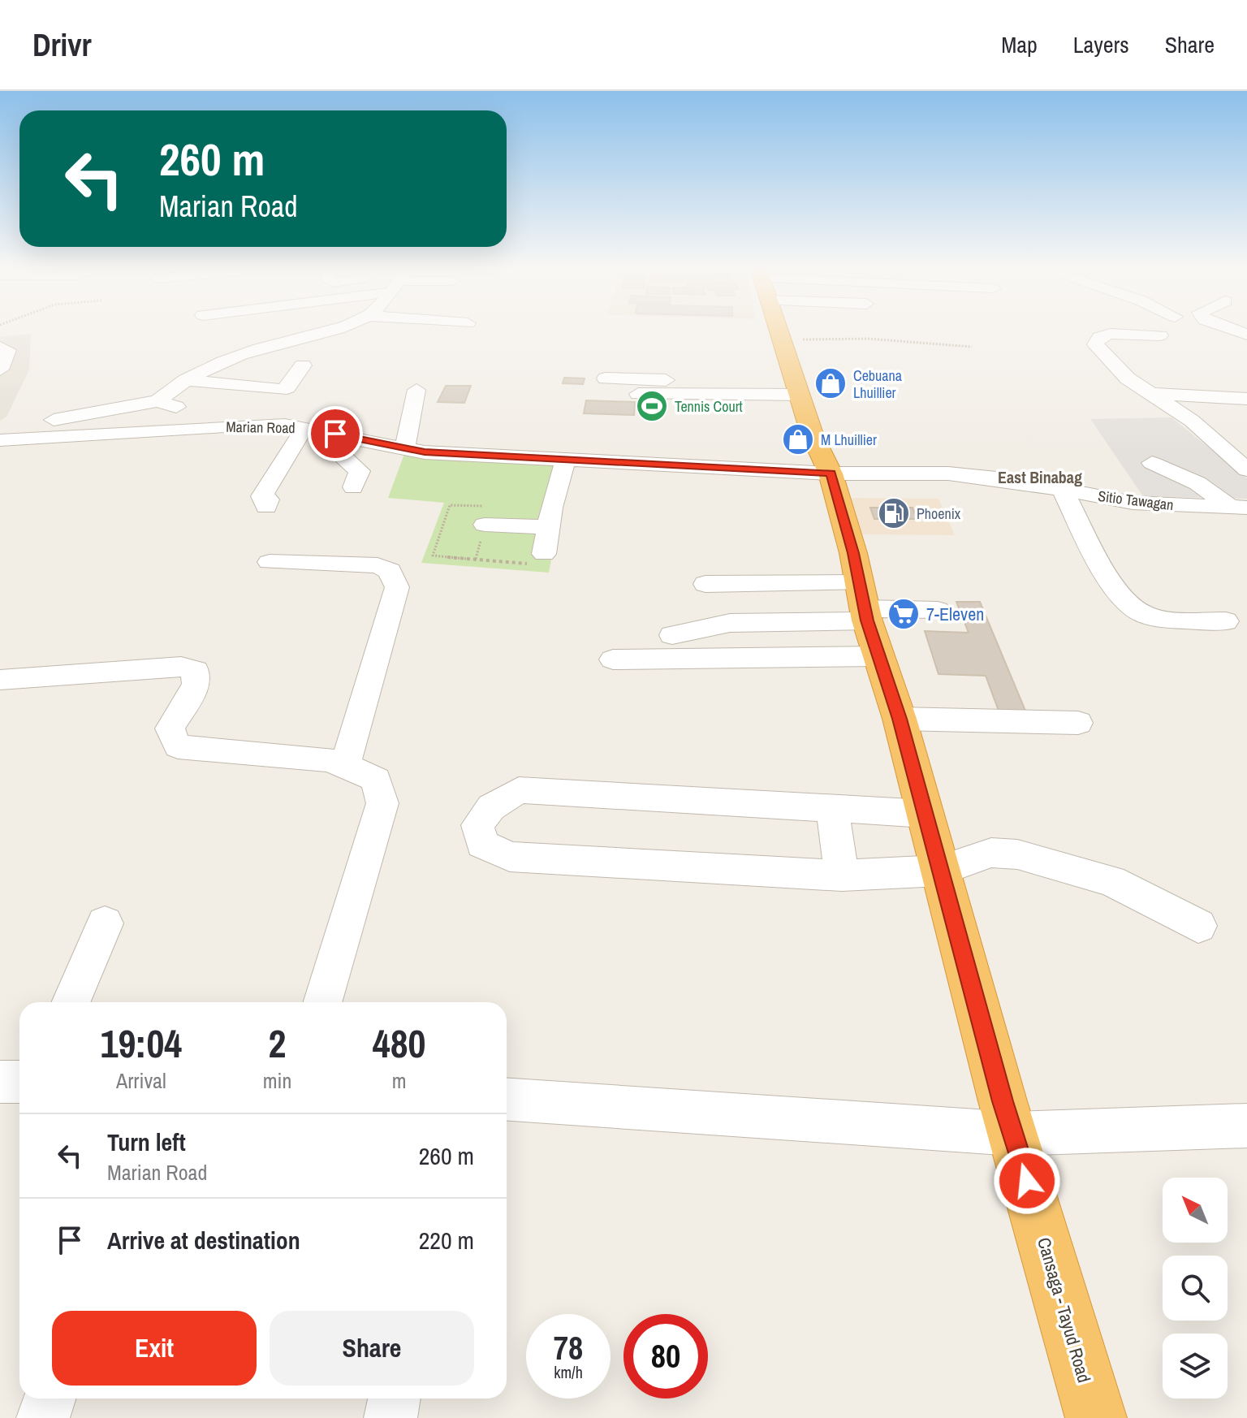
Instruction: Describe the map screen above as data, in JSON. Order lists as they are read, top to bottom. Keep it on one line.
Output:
{"streets":{"highway":["Cansaga - Tayud Road"],"street":["Marian Road","Sitio Tawagan"]},"crossings":[["Marian Road","Sitio Tawagan"],["Marian Road","Cansaga - Tayud Road"],["Sitio Tawagan","Cansaga - Tayud Road"]],"districts":["East Binabag"],"places":{"shop":["Cebuana Lhuillier","M Lhuillier"],"sports":["Tennis Court"],"fuel station":["Phoenix"],"supermarket":["7-Eleven"]},"north":"top left","page":{"header":"Drivr","nav":["Map","Layers","Share"],"turn":["260 m","Marian Road"],"eta":["19:04","Arrival","2","min","480","m"],"list":[{"name":"Turn left","note":"Marian Road","value":"260 m"},{"name":"Arrive at destination","value":"220 m"}],"buttons":["Exit","Share"],"speed":"78 km/h","limit":"80"}}
